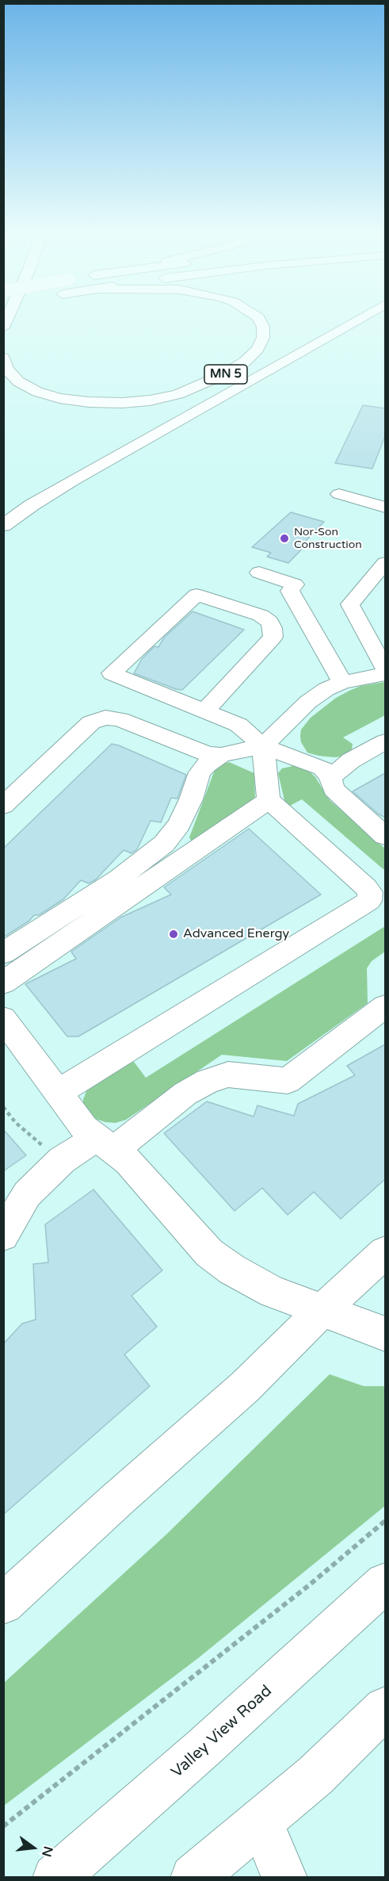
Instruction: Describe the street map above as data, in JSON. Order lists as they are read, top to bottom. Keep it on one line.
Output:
{"streets":{"main road":["MN 5","Valley View Road"]},"places":["Nor-Son Construction","Advanced Energy"],"north":"right"}
